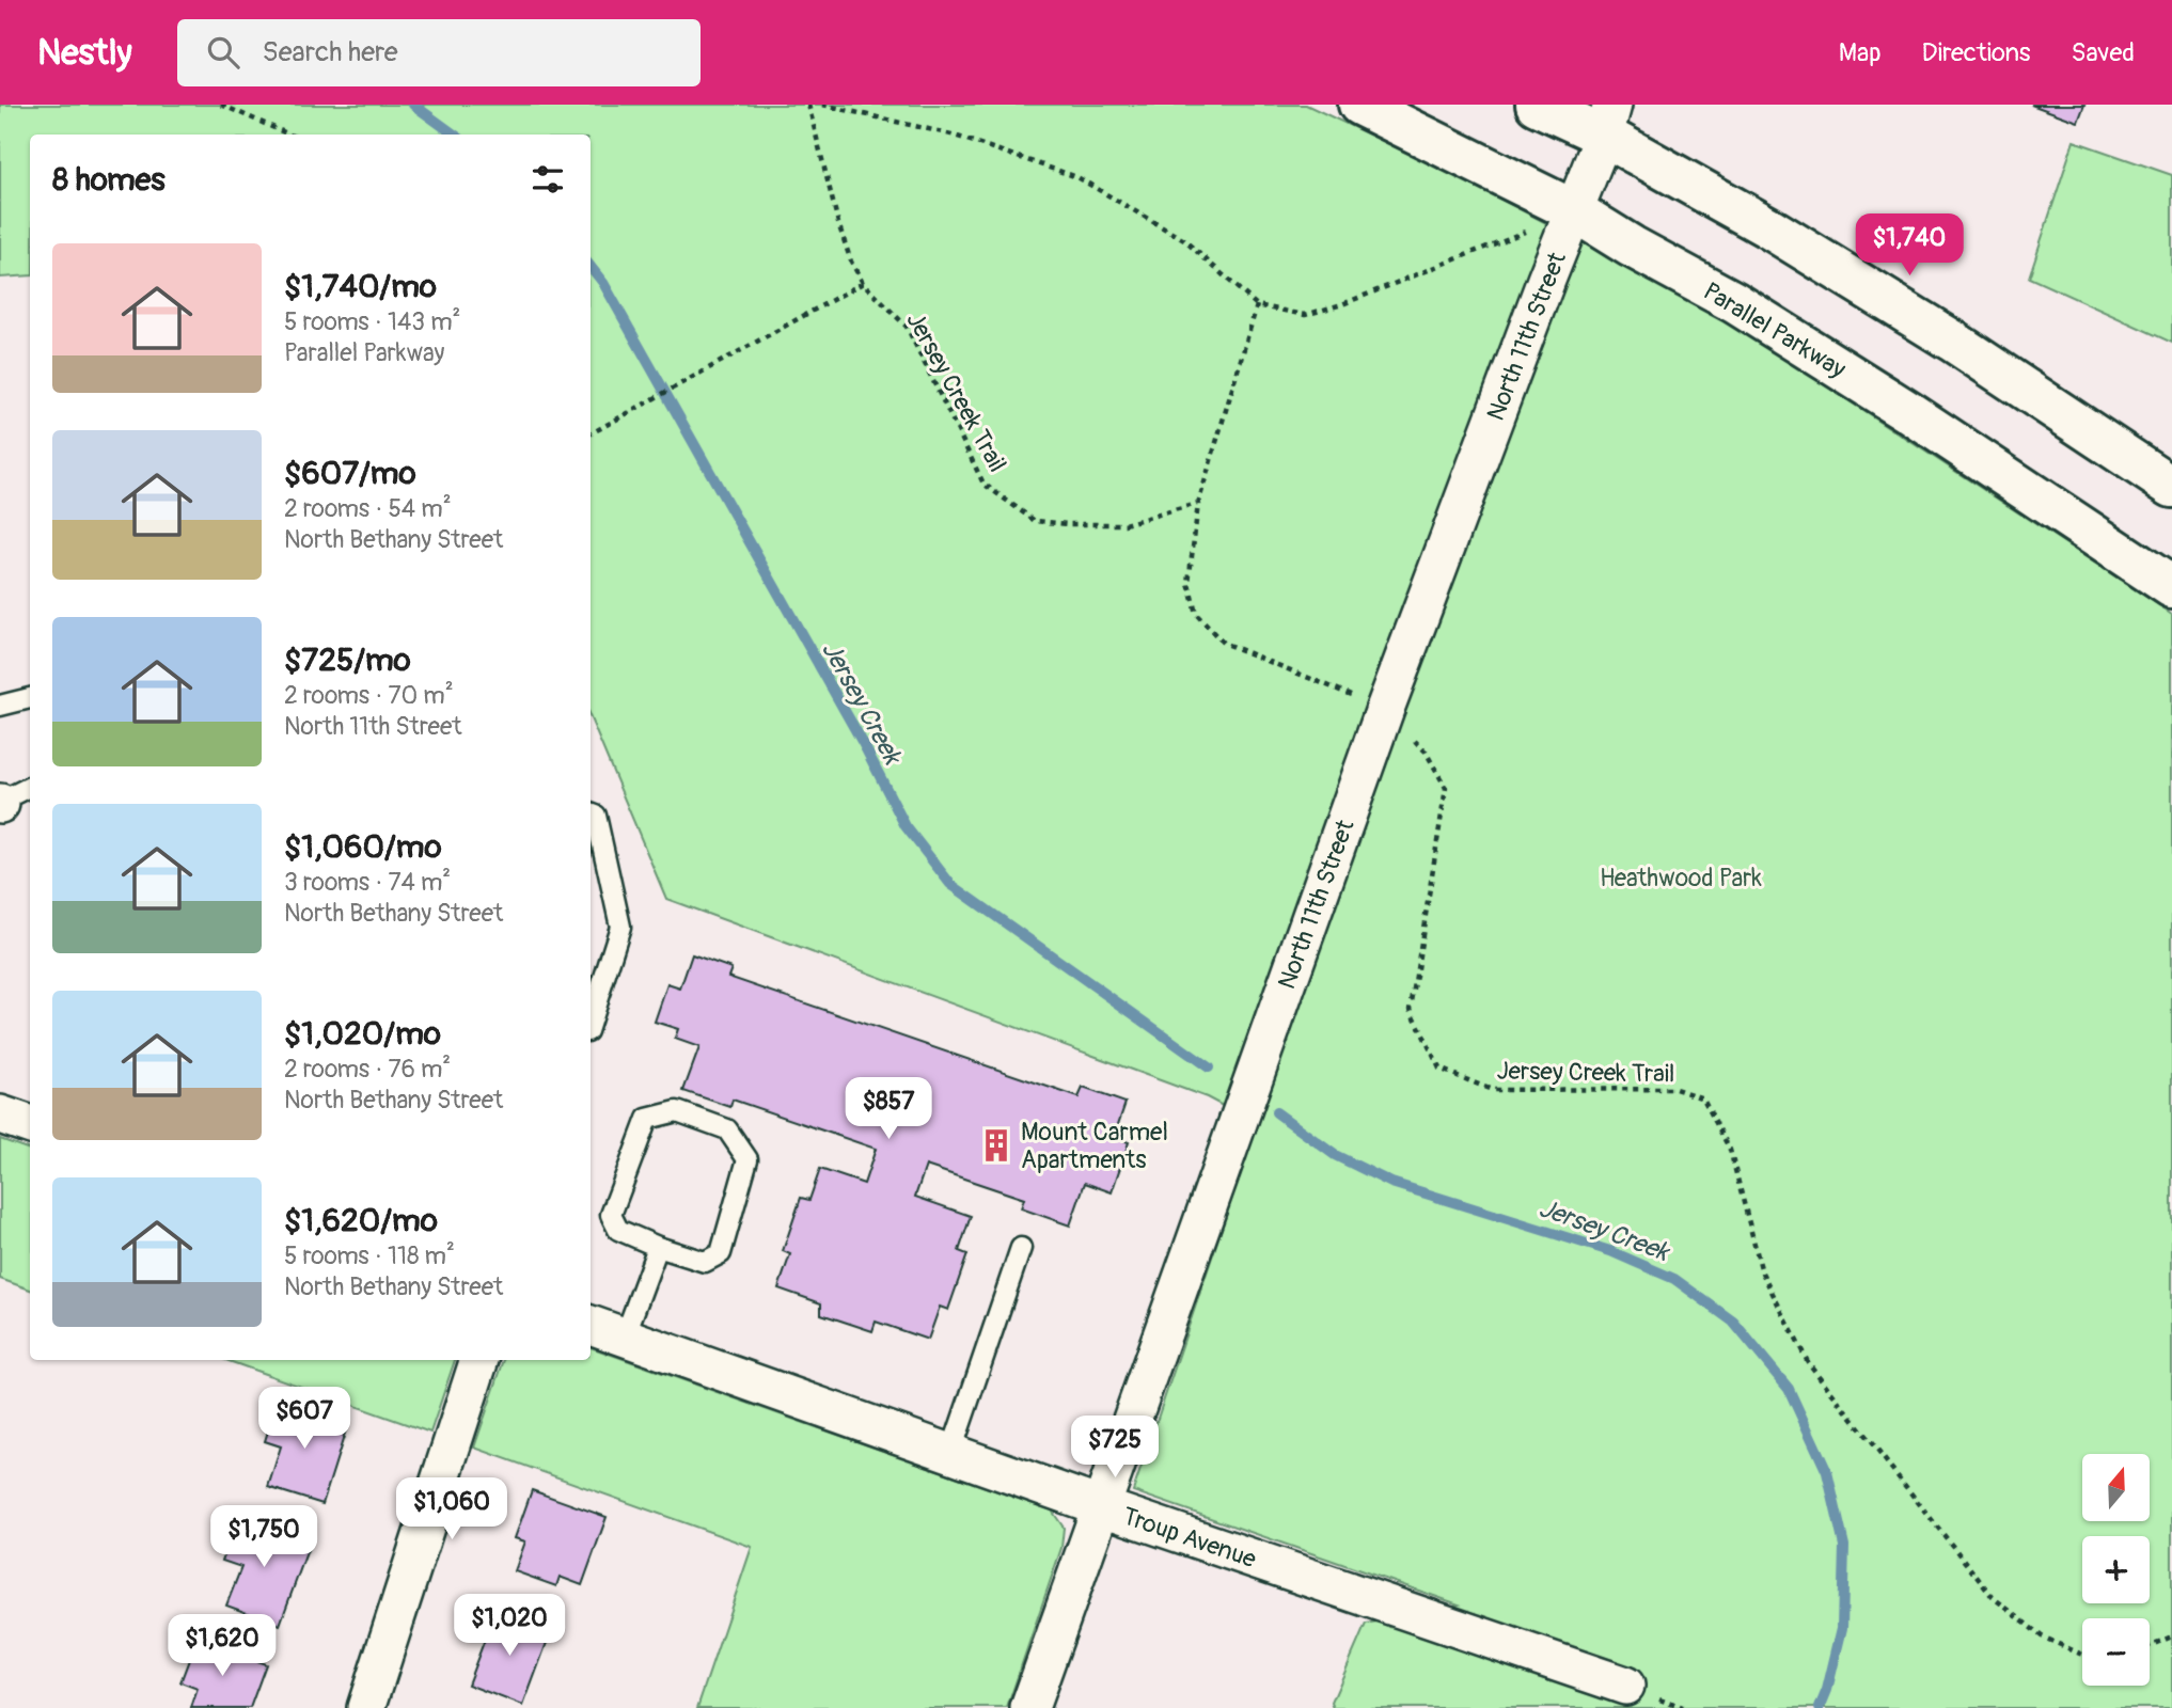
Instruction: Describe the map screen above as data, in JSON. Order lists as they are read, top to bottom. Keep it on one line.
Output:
{"streets":{"main road":["Parallel Parkway"],"street":["North 11th Street","Troup Avenue"],"path":["Jersey Creek Trail"]},"crossings":[["Parallel Parkway","North 11th Street"],["North 11th Street","Jersey Creek Trail"],["North 11th Street","Troup Avenue"]],"water":["Jersey Creek"],"parks":["Heathwood Park"],"places":{"building":["Mount Carmel Apartments"]},"north":"top","page":{"header":"Nestly","search":"Search here","nav":["Map","Directions","Saved"],"heading":"8 homes","price":["$1,740","$857","$607","$725","$1,060","$1,750","$1,020","$1,620"],"list":[{"name":"$1,740/mo","note":"5 rooms · 143 m² · Parallel Parkway"},{"name":"$607/mo","note":"2 rooms · 54 m² · North Bethany Street"},{"name":"$725/mo","note":"2 rooms · 70 m² · North 11th Street"},{"name":"$1,060/mo","note":"3 rooms · 74 m² · North Bethany Street"},{"name":"$1,020/mo","note":"2 rooms · 76 m² · North Bethany Street"},{"name":"$1,620/mo","note":"5 rooms · 118 m² · North Bethany Street"}],"map_buttons":["+","−"]}}
